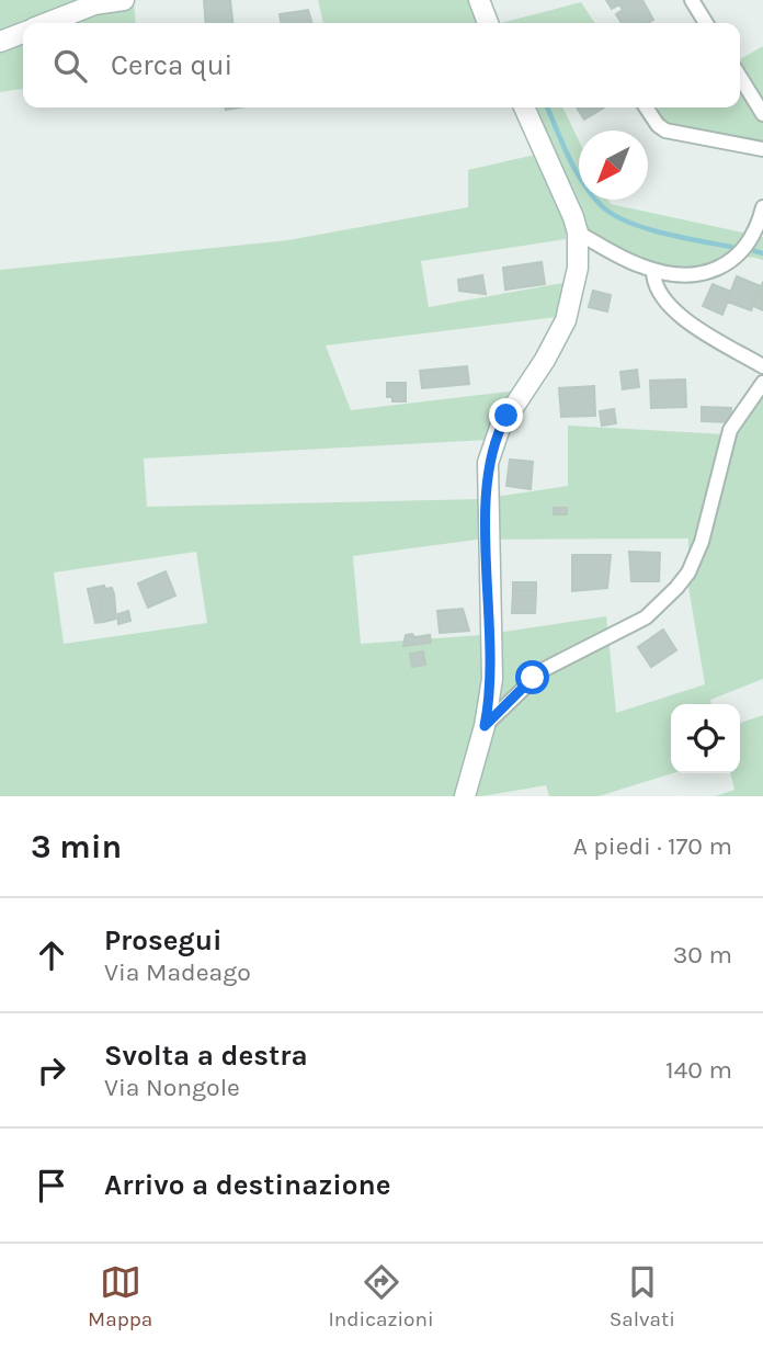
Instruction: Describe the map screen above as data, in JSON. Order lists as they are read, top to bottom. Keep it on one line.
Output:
{"north":"bottom left","page":{"search":"Cerca qui","heading":["3 min","A piedi · 170 m"],"list":[["Prosegui","Via Madeago","30 m"],["Svolta a destra","Via Nongole","140 m"],"Arrivo a destinazione"],"nav":["Mappa","Indicazioni","Salvati"]}}
